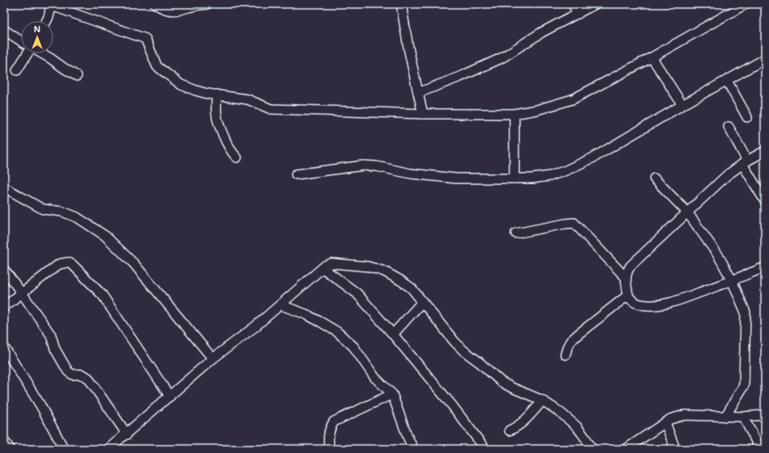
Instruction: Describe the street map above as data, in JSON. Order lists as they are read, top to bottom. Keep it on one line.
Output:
{"north":"top"}
